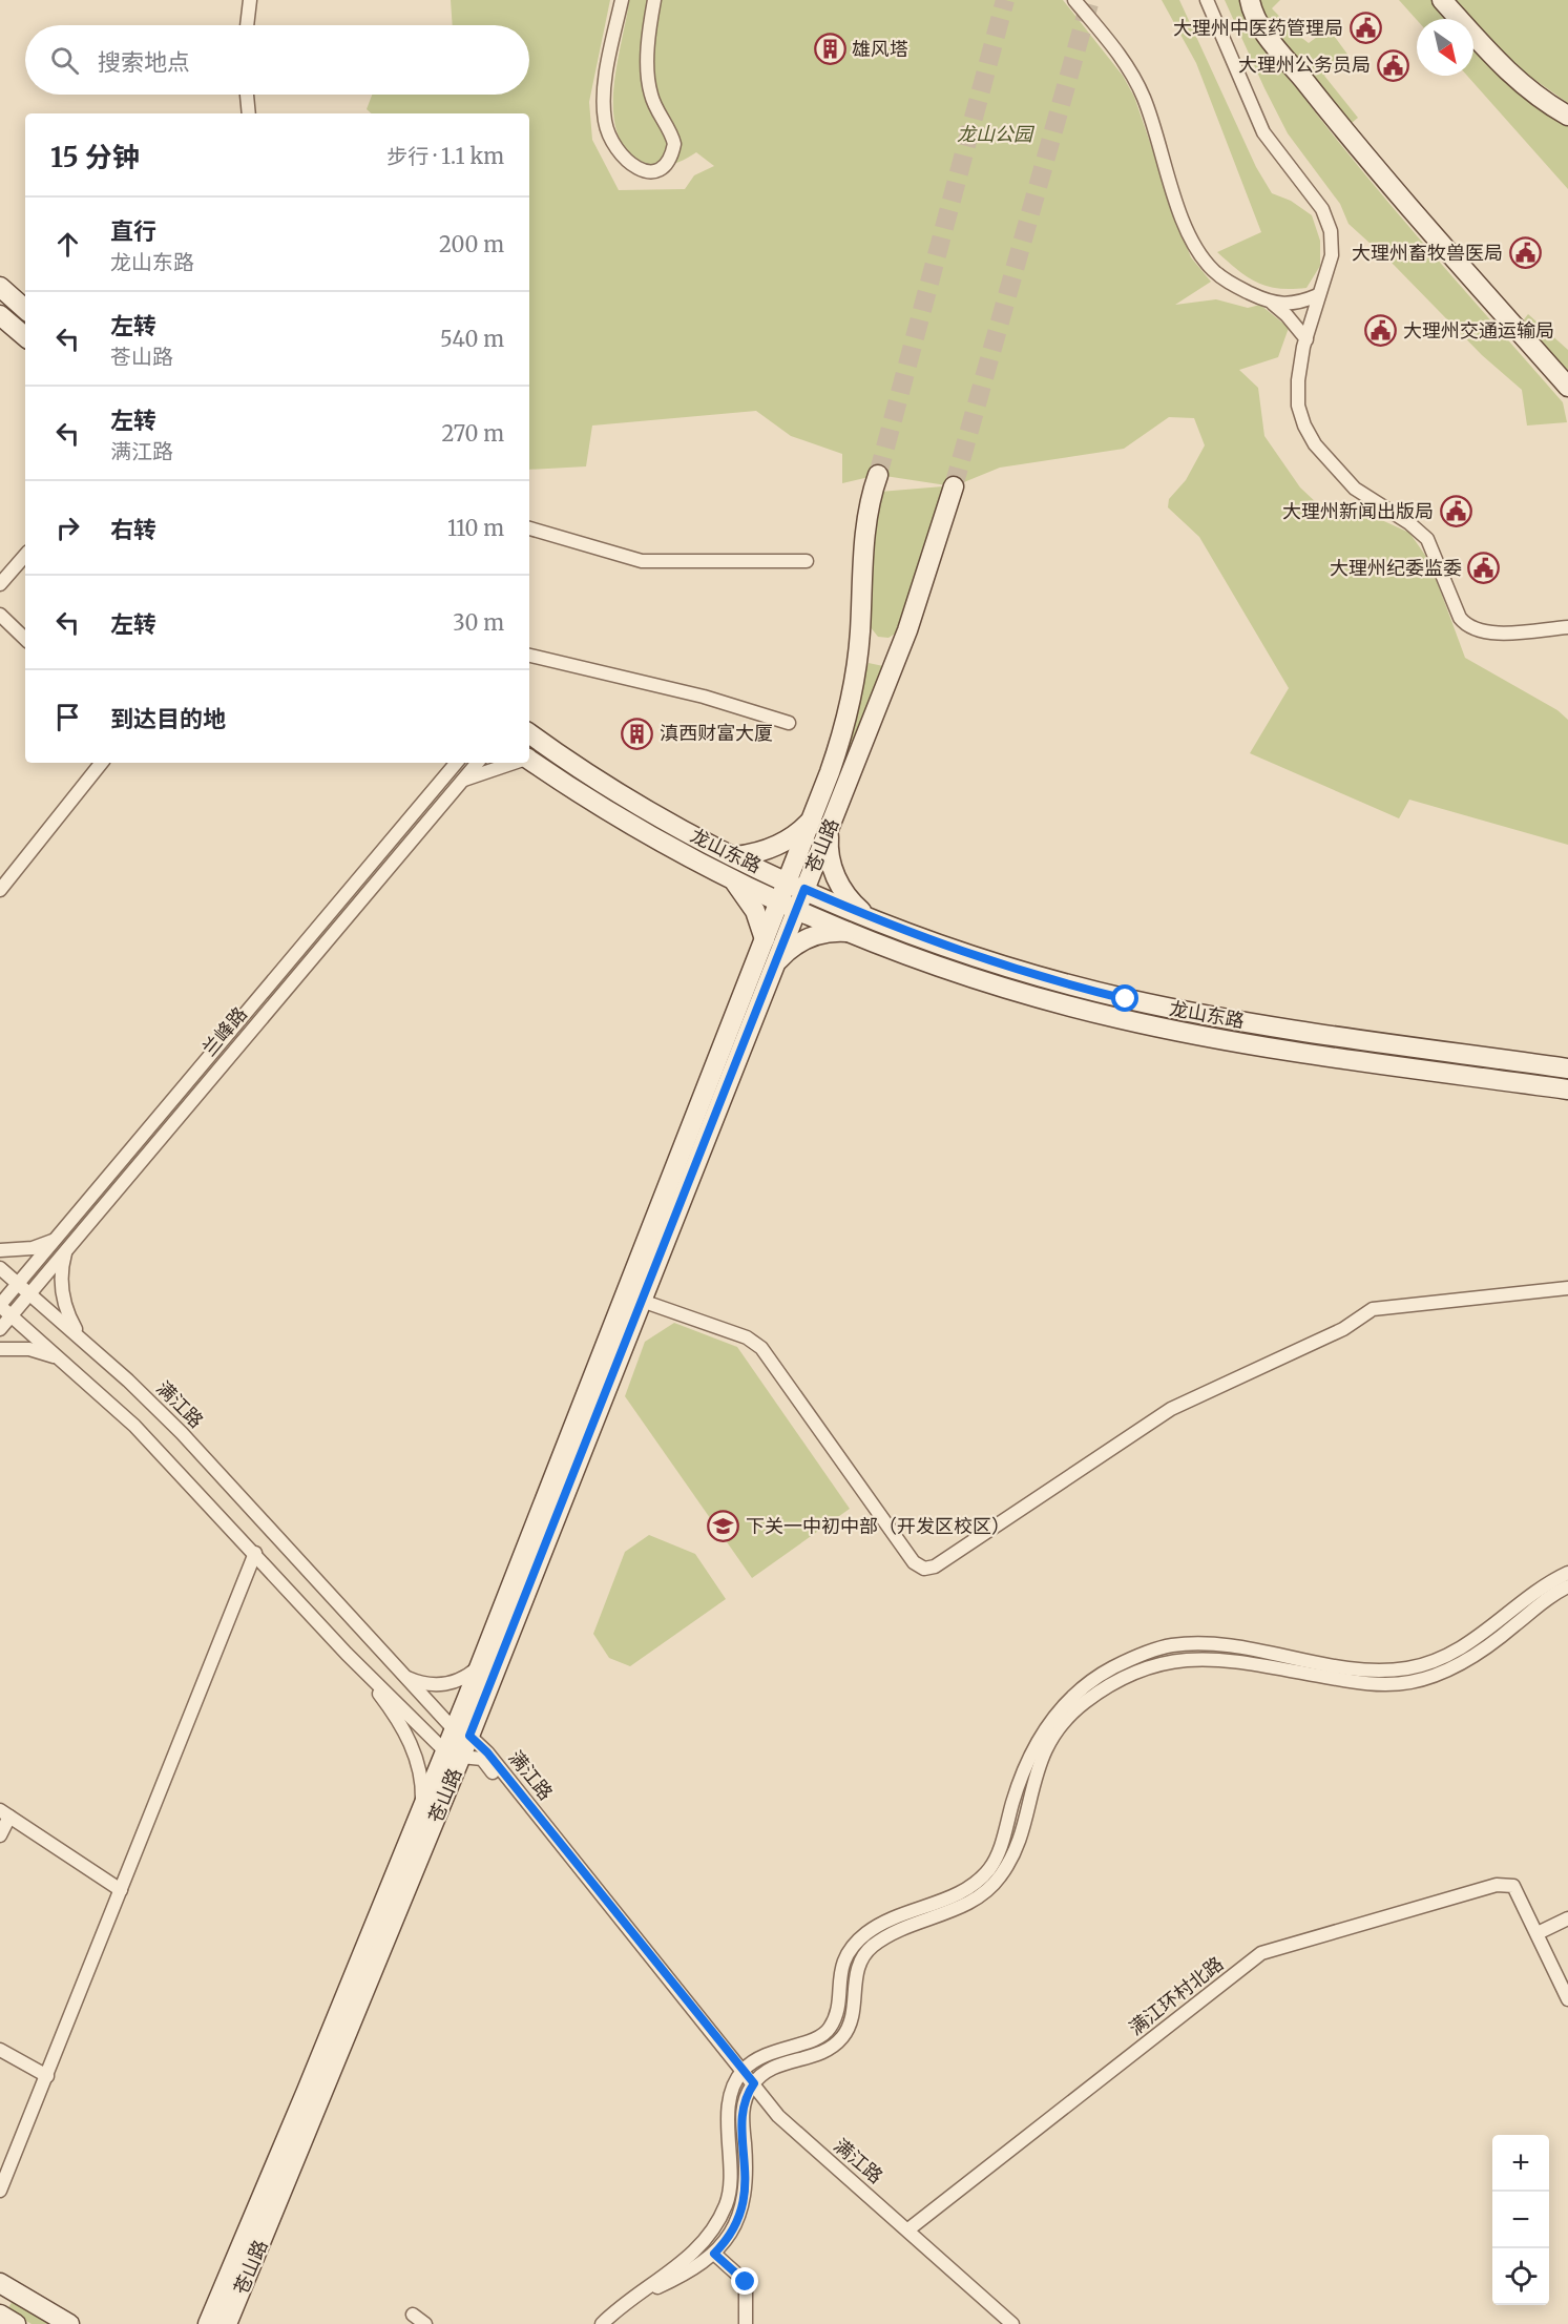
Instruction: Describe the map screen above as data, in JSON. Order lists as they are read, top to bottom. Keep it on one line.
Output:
{"streets":{"main road":["苍山路","龙山东路"],"street":["兰峰路","满江路","满江环村北路"]},"crossings":[["苍山路","龙山东路"],["苍山路","满江路"],["兰峰路","满江路"],["满江路","满江环村北路"]],"parks":["龙山公园"],"places":{"public building":["大理州中医药管理局","大理州公务员局","大理州畜牧兽医局","大理州交通运输局","大理州新闻出版局","大理州纪委监委"],"building":["雄风塔","滇西财富大厦"],"school or university":["下关一中初中部（开发区校区）"]},"north":"bottom right","page":{"search":"搜索地点","heading":["15 分钟","步行 · 1.1 km"],"list":[["直行","龙山东路","200 m"],["左转","苍山路","540 m"],["左转","满江路","270 m"],["右转","110 m"],["左转","30 m"],"到达目的地"],"map_buttons":["+","−"]}}
